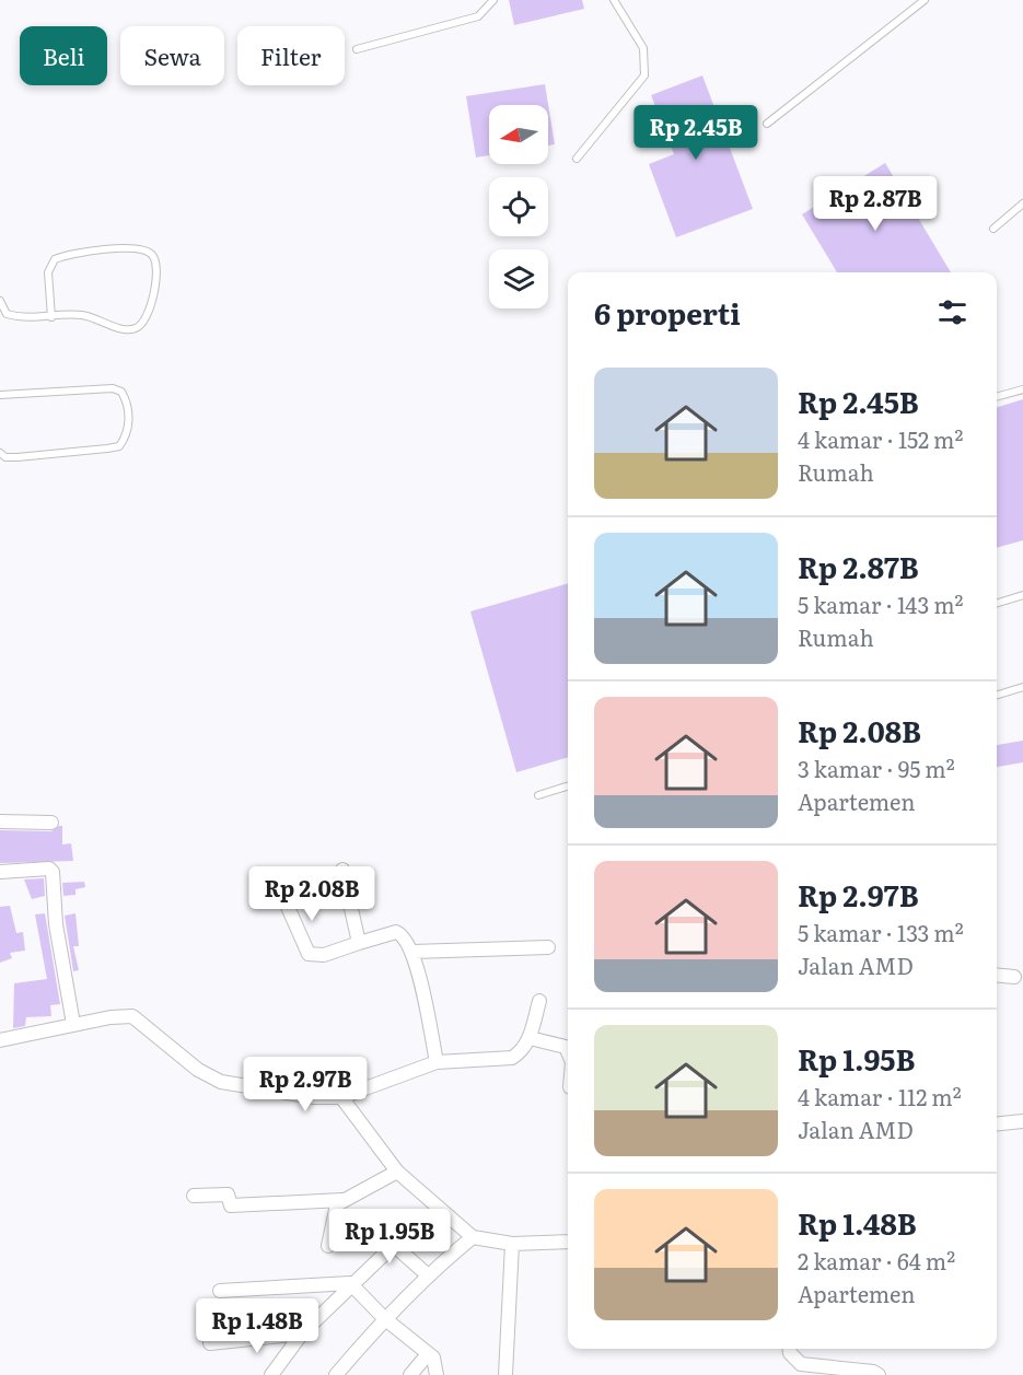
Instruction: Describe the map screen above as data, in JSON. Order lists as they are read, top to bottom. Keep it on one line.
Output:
{"north":"left","page":{"chip":["Beli","Sewa","Filter"],"price":["Rp 2.45B","Rp 2.87B","Rp 2.08B","Rp 2.97B","Rp 1.95B","Rp 1.48B"],"heading":"6 properti","list":[{"name":"Rp 2.45B","note":"4 kamar · 152 m² · Rumah"},{"name":"Rp 2.87B","note":"5 kamar · 143 m² · Rumah"},{"name":"Rp 2.08B","note":"3 kamar · 95 m² · Apartemen"},{"name":"Rp 2.97B","note":"5 kamar · 133 m² · Jalan AMD"},{"name":"Rp 1.95B","note":"4 kamar · 112 m² · Jalan AMD"},{"name":"Rp 1.48B","note":"2 kamar · 64 m² · Apartemen"}]}}
